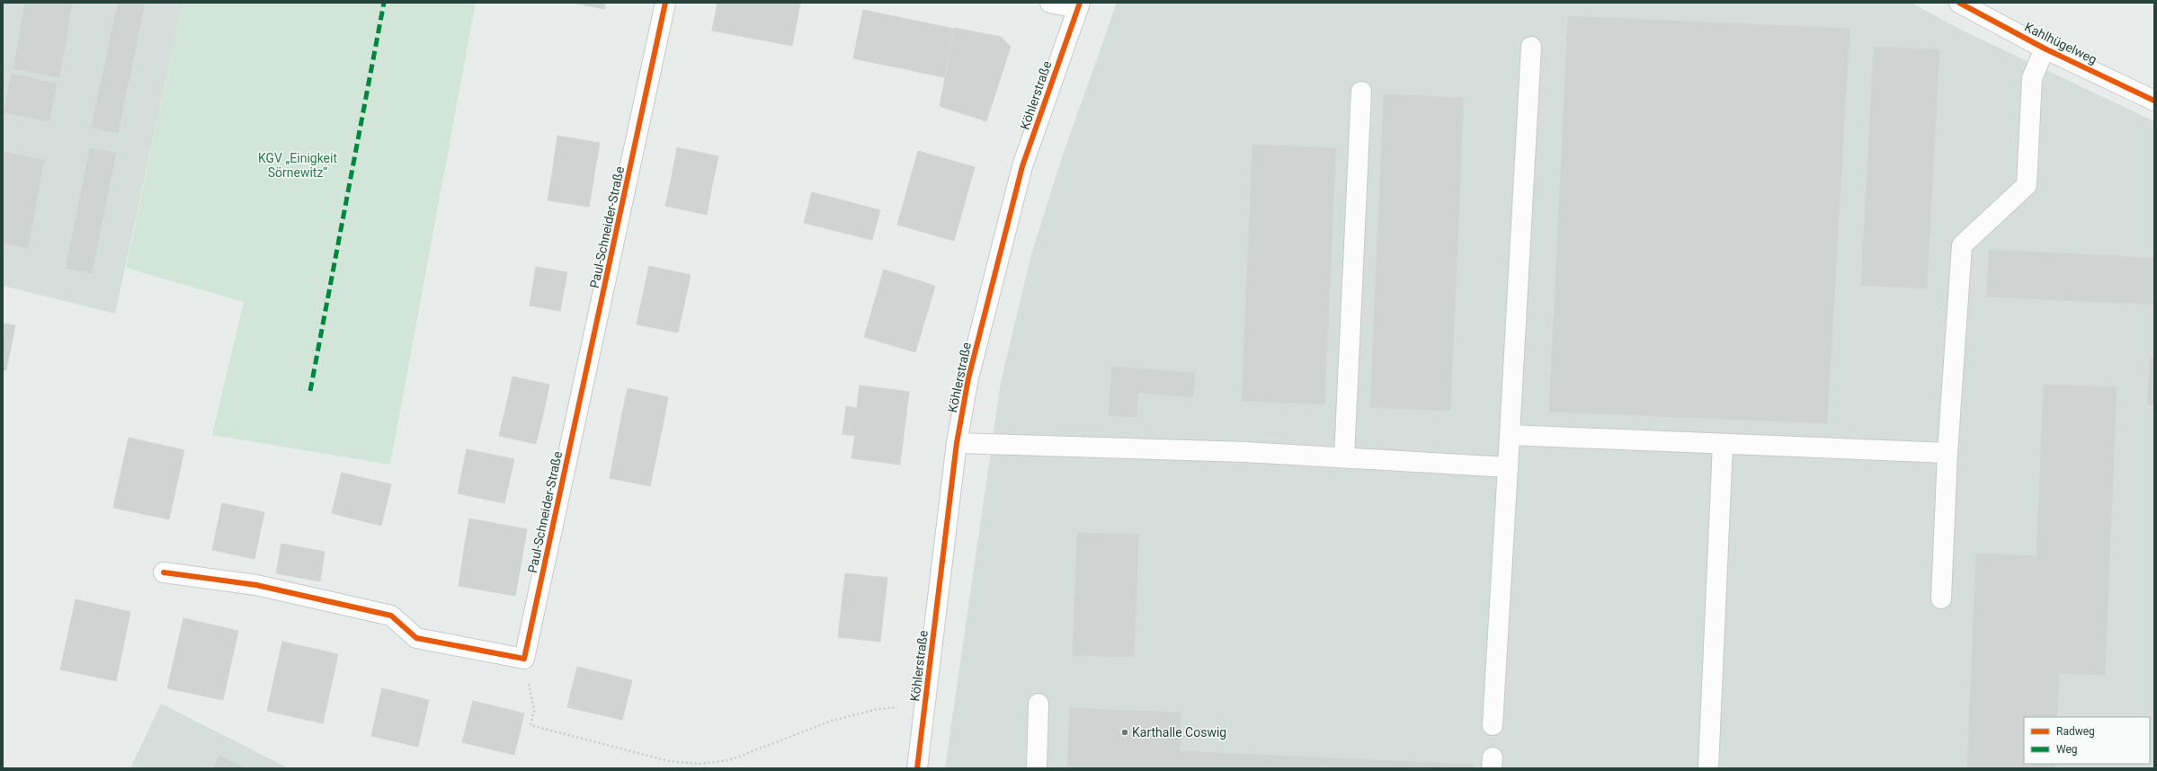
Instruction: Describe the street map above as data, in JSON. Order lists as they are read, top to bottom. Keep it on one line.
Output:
{"streets":{"street":["Kahlhügelweg","Köhlerstraße","Paul-Schneider-Straße"]},"parks":["KGV „Einigkeit Sörnewitz“"],"places":["Karthalle Coswig"],"legend":["Radweg","Weg"]}
